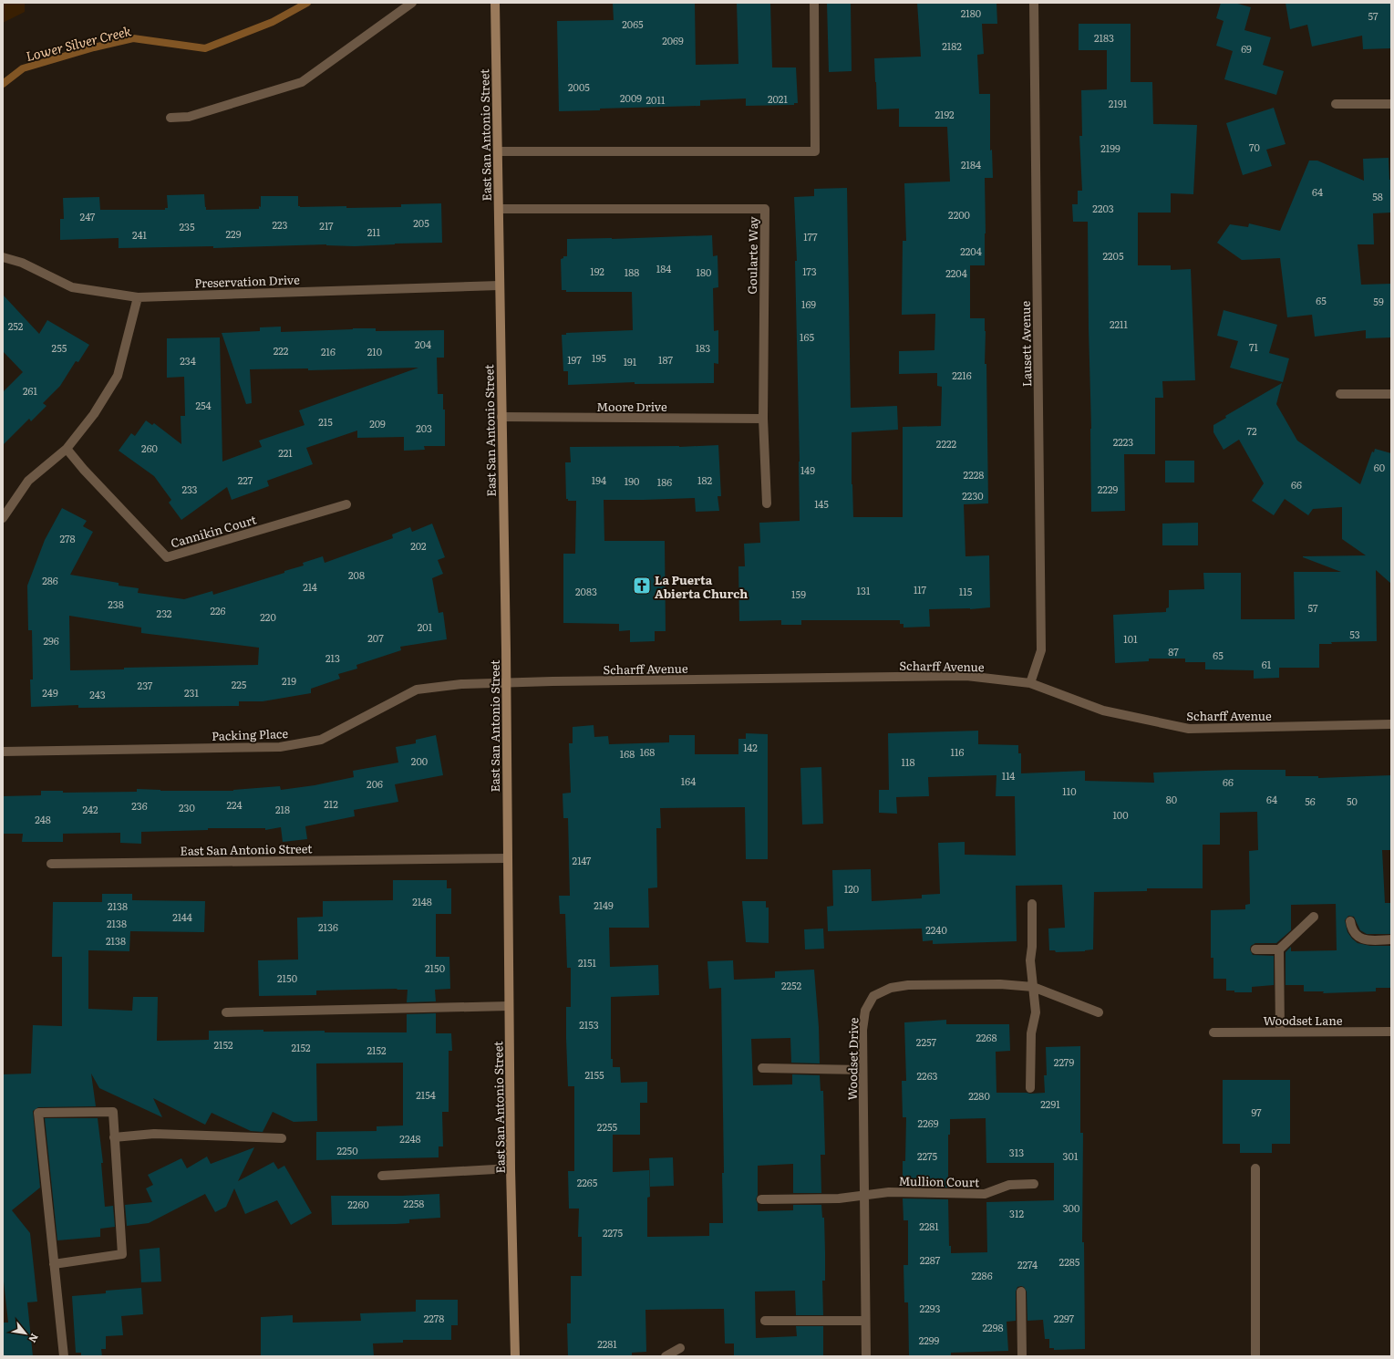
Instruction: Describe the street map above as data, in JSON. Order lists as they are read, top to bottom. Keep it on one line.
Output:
{"streets":{"main road":["East San Antonio Street"],"street":["Goularte Way","Preservation Drive","Lausett Avenue","Moore Drive","Cannikin Court","Scharff Avenue","Packing Place","Woodset Lane","Woodset Drive","Mullion Court"]},"crossings":[["East San Antonio Street","Goularte Way"],["East San Antonio Street","Preservation Drive"],["East San Antonio Street","Moore Drive"],["East San Antonio Street","Scharff Avenue"],["East San Antonio Street","Packing Place"],["Goularte Way","Moore Drive"],["Lausett Avenue","Scharff Avenue"],["Scharff Avenue","Packing Place"],["Woodset Drive","Mullion Court"]],"water":["Lower Silver Creek"],"places":{"church":["La Puerta Abierta Church"]},"house_numbers":["2180","57","2065","2183","2069","2182","69","2005","2009","2021","2011","2191","2192","70","2199","2184","64","58","2203","2200","247","205","223","217","235","211","229","241","177","2204","2205","184","192","173","188","180","2204","65","59","169","2211","252","165","204","71","255","183","222","216","210","195","197","187","234","191","2216","261","254","215","209","203","72","2223","2222","260","221","60","149","2228","227","194","182","190","186","66","233","2229","2230","145","278","202","208","286","214","117","131","2083","115","159","238","57","226","232","220","201","53","207","101","296","87","65","213","61","219","225","237","249","231","243","142","168","116","168","200","118","114","164","66","206","110","80","64","56","50","212","224","236","230","242","218","100","248","2147","120","2148","2149","2138","2144","2138","2136","2240","2138","2151","2150","2150","2252","2153","2268","2257","2152","2152","2152","2279","2155","2263","2154","2280","2291","97","2269","2255","2248","2250","313","2275","301","2265","2258","2260","300","312","2281","2275","2287","2285","2274","2286","2293","2278","2297","2298","2299","2281"],"north":"bottom right"}
